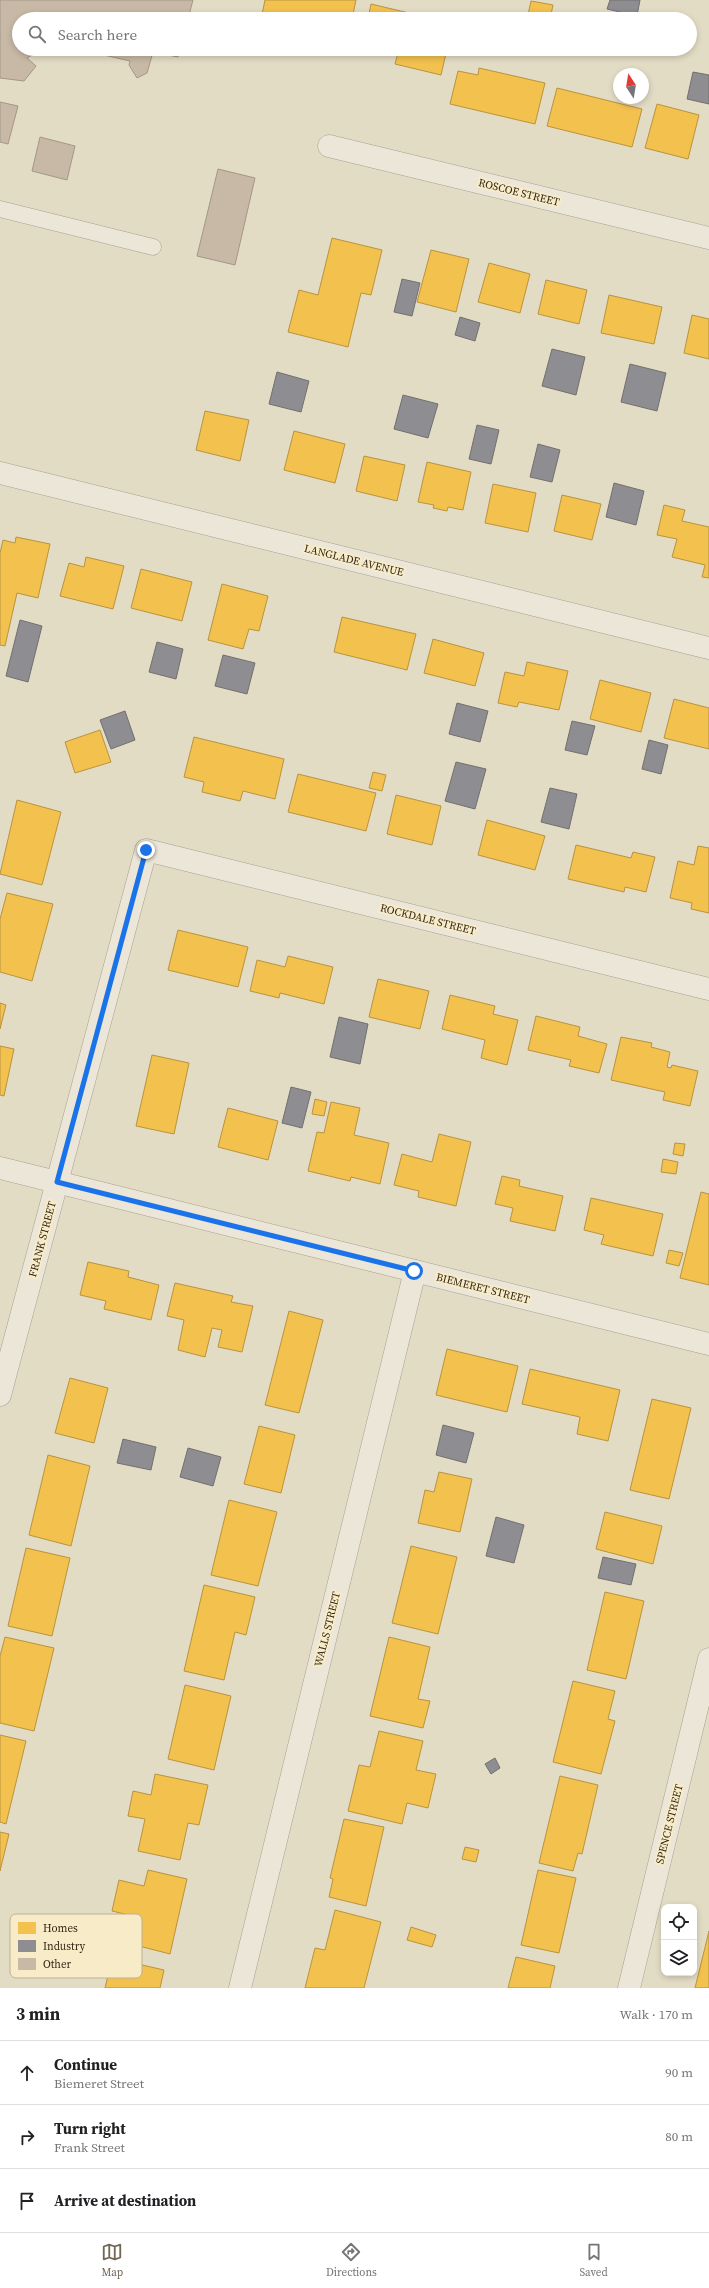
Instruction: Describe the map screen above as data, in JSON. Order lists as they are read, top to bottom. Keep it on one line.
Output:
{"streets":{"street":["ROSCOE STREET","LANGLADE AVENUE","ROCKDALE STREET","FRANK STREET","BIEMERET STREET","WALLS STREET","SPENCE STREET"]},"crossings":[["ROCKDALE STREET","FRANK STREET"],["FRANK STREET","BIEMERET STREET"],["BIEMERET STREET","WALLS STREET"]],"legend":["Homes","Industry","Other"],"north":"top","page":{"search":"Search here","heading":["3 min","Walk · 170 m"],"list":[["Continue","Biemeret Street","90 m"],["Turn right","Frank Street","80 m"],"Arrive at destination"],"nav":["Map","Directions","Saved"]}}
